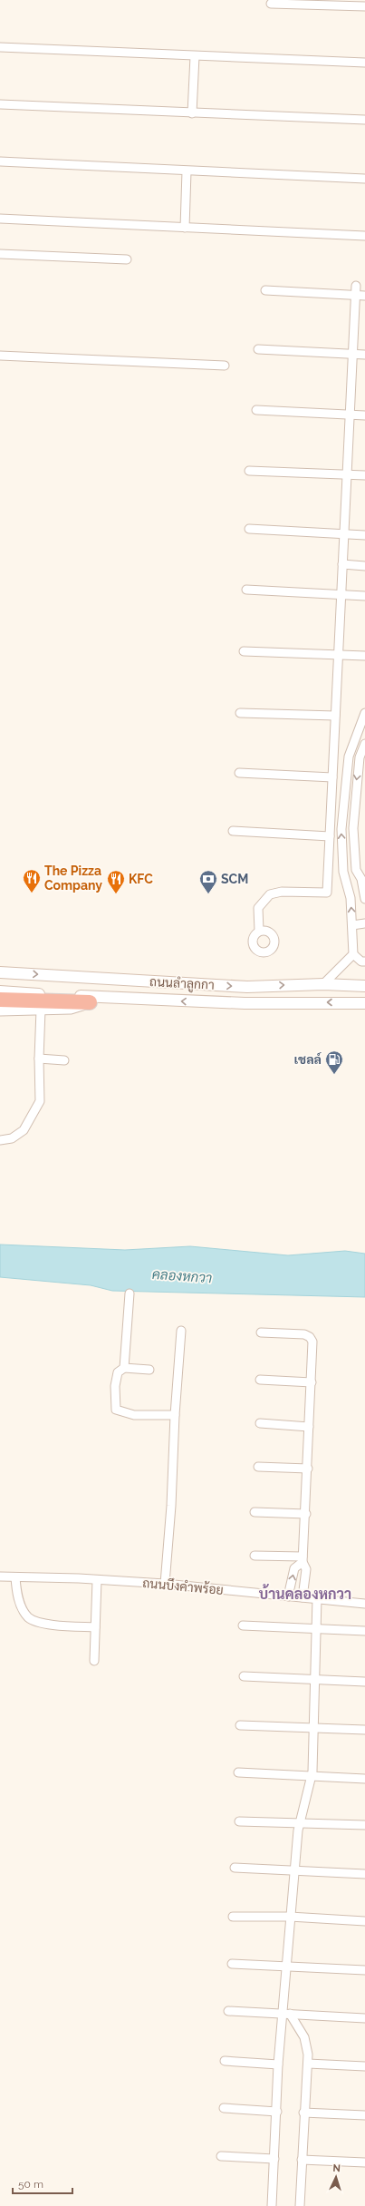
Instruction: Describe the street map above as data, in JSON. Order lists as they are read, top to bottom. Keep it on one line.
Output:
{"streets":{"main road":["ถนนลำลูกกา"],"street":["ถนนบึงคำพร้อย"]},"districts":["บ้านคลองหกวา"],"water":["คลองหกวา"],"places":{"restaurant":["The Pizza Company","KFC"],"bank":["SCM"],"fuel station":["เชลล์"]},"scale_bar":"50 m","north":"top"}
